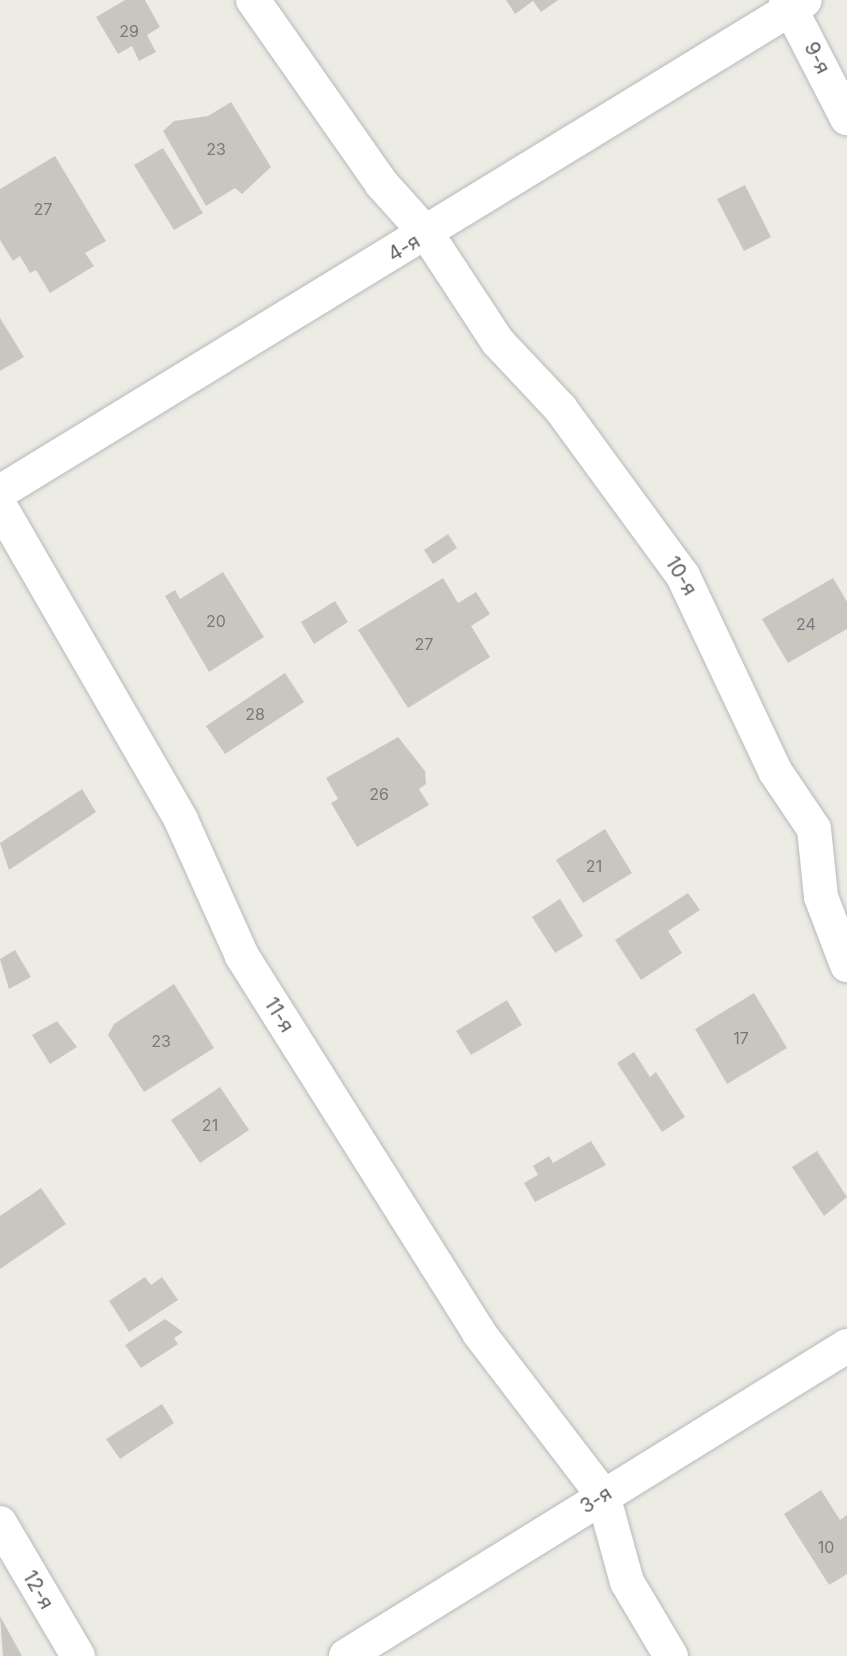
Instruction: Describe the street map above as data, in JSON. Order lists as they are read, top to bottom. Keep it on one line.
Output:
{"streets":{"street":["9-я","4-я","10-я","11-я","3-я","12-я"]},"crossings":[["9-я","4-я"],["4-я","10-я"],["11-я","3-я"]],"house_numbers":["29","23","27","20","24","27","28","26","21","17","23","21","10"]}
